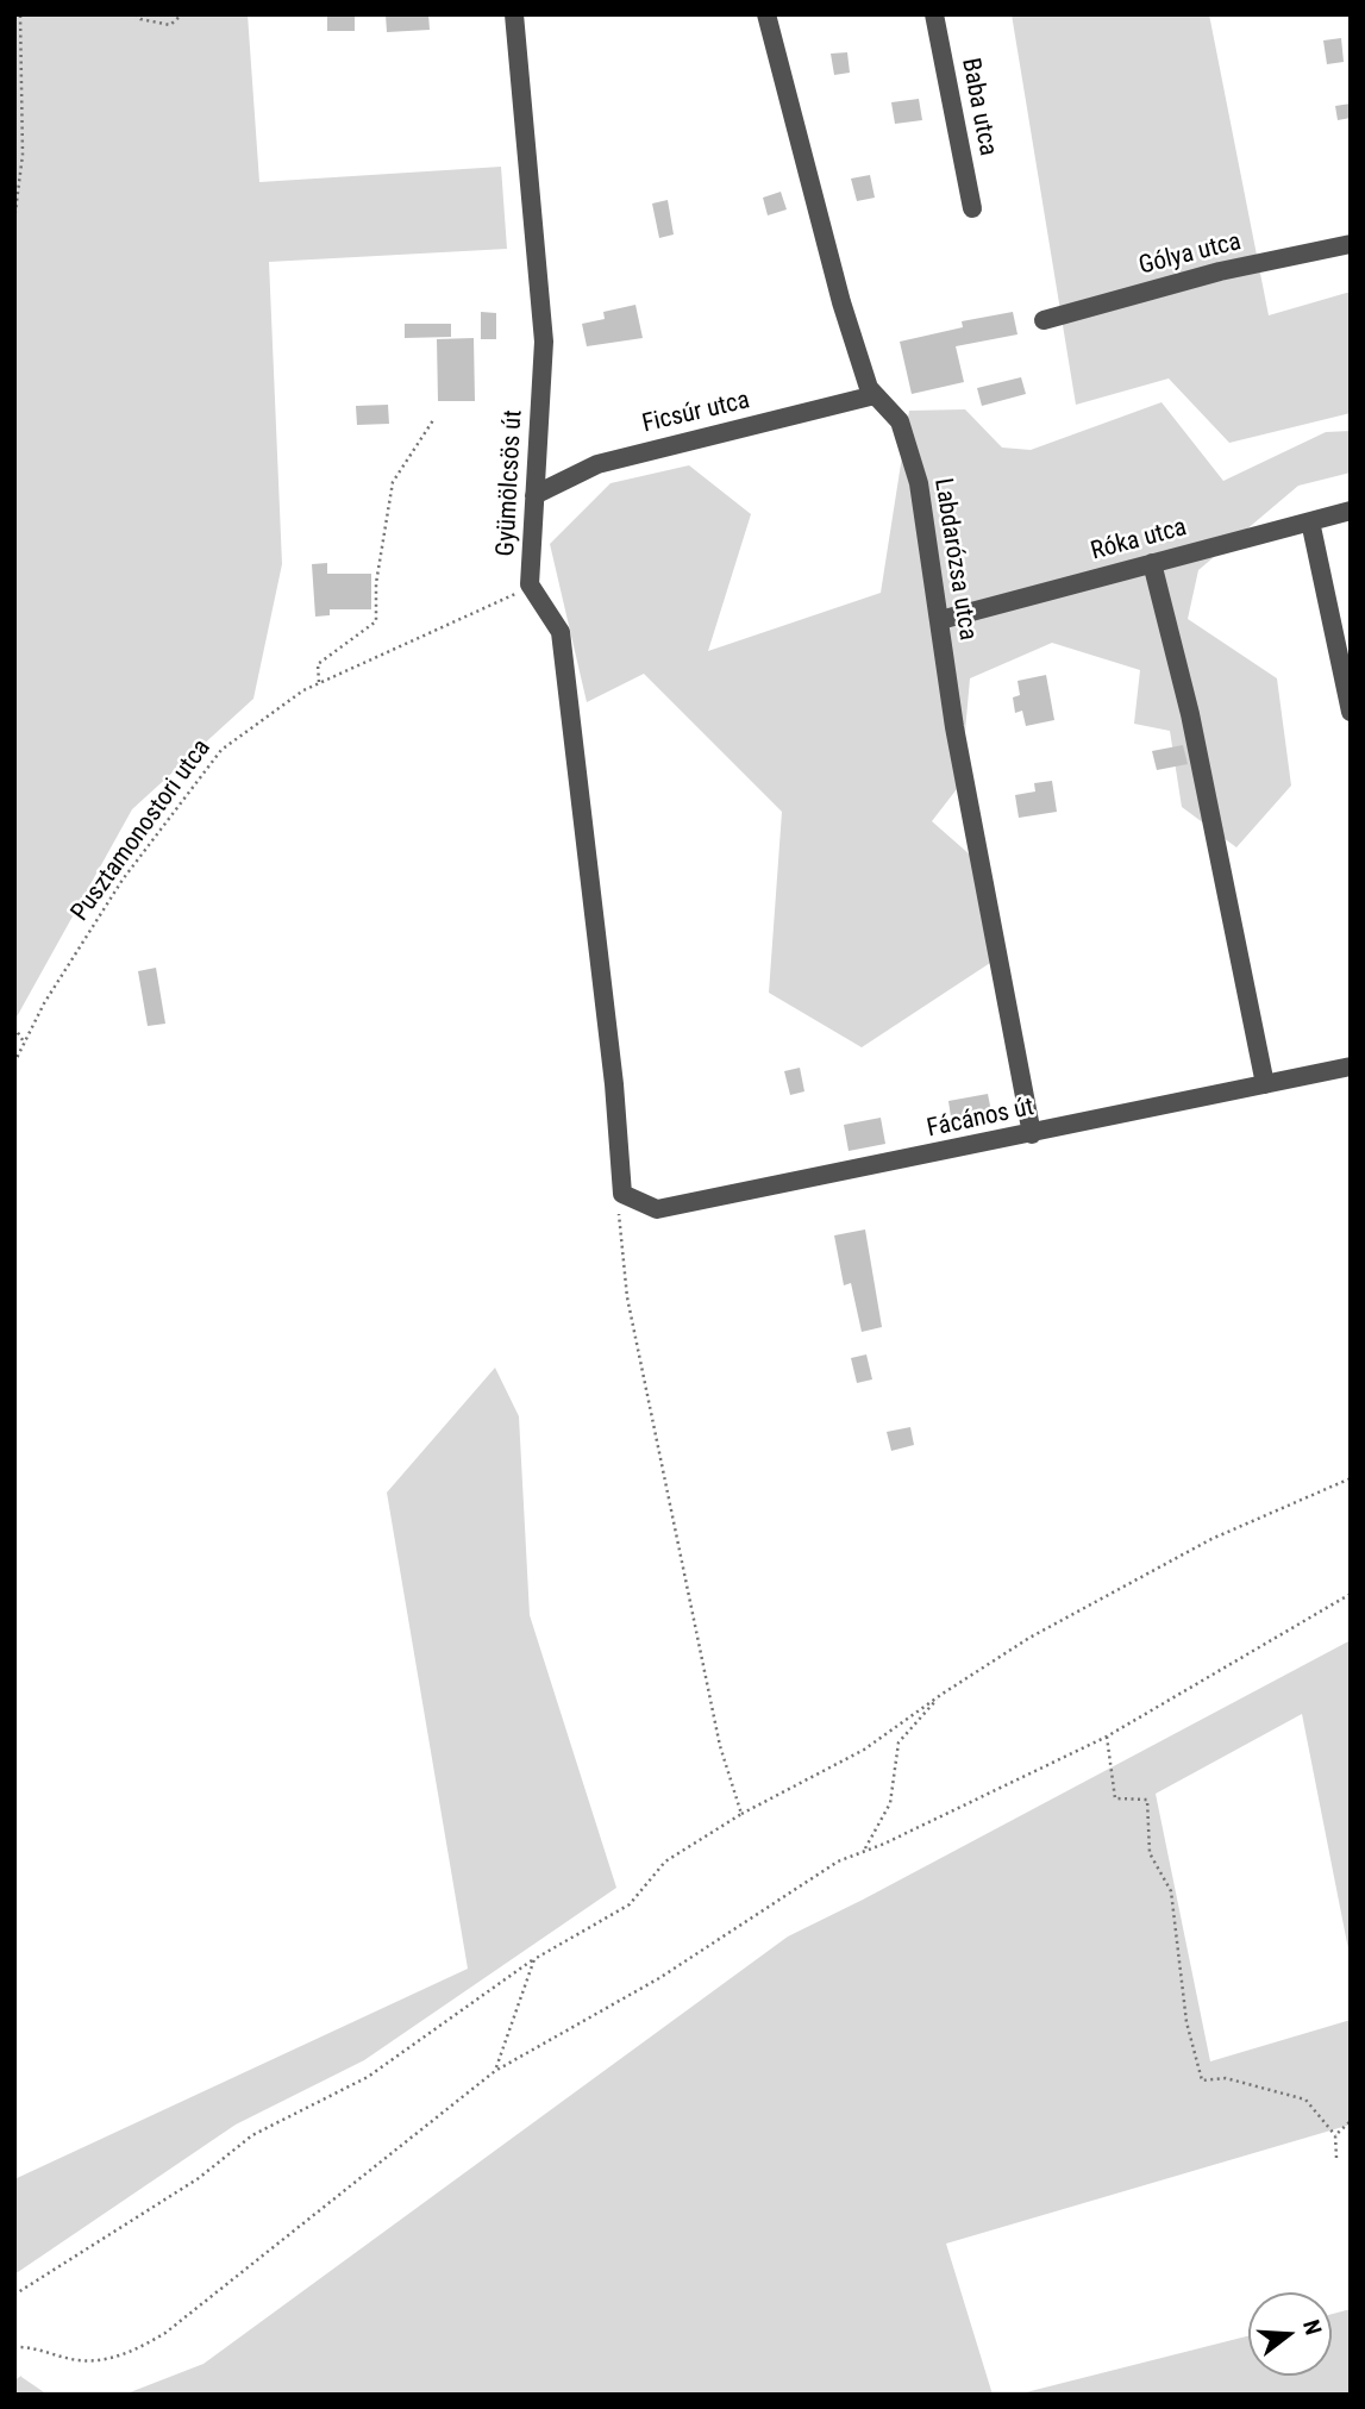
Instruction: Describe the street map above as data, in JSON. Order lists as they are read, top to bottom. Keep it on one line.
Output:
{"streets":{"street":["Baba utca","Gólya utca","Ficsúr utca","Gyümölcsös út","Róka utca","Labdarózsa utca","Fácános út"],"path":["Pusztamonostori utca"]},"crossings":[["Ficsúr utca","Gyümölcsös út"],["Ficsúr utca","Labdarózsa utca"],["Gyümölcsös út","Pusztamonostori utca"],["Gyümölcsös út","Fácános út"],["Róka utca","Labdarózsa utca"],["Labdarózsa utca","Fácános út"]],"north":"right"}
